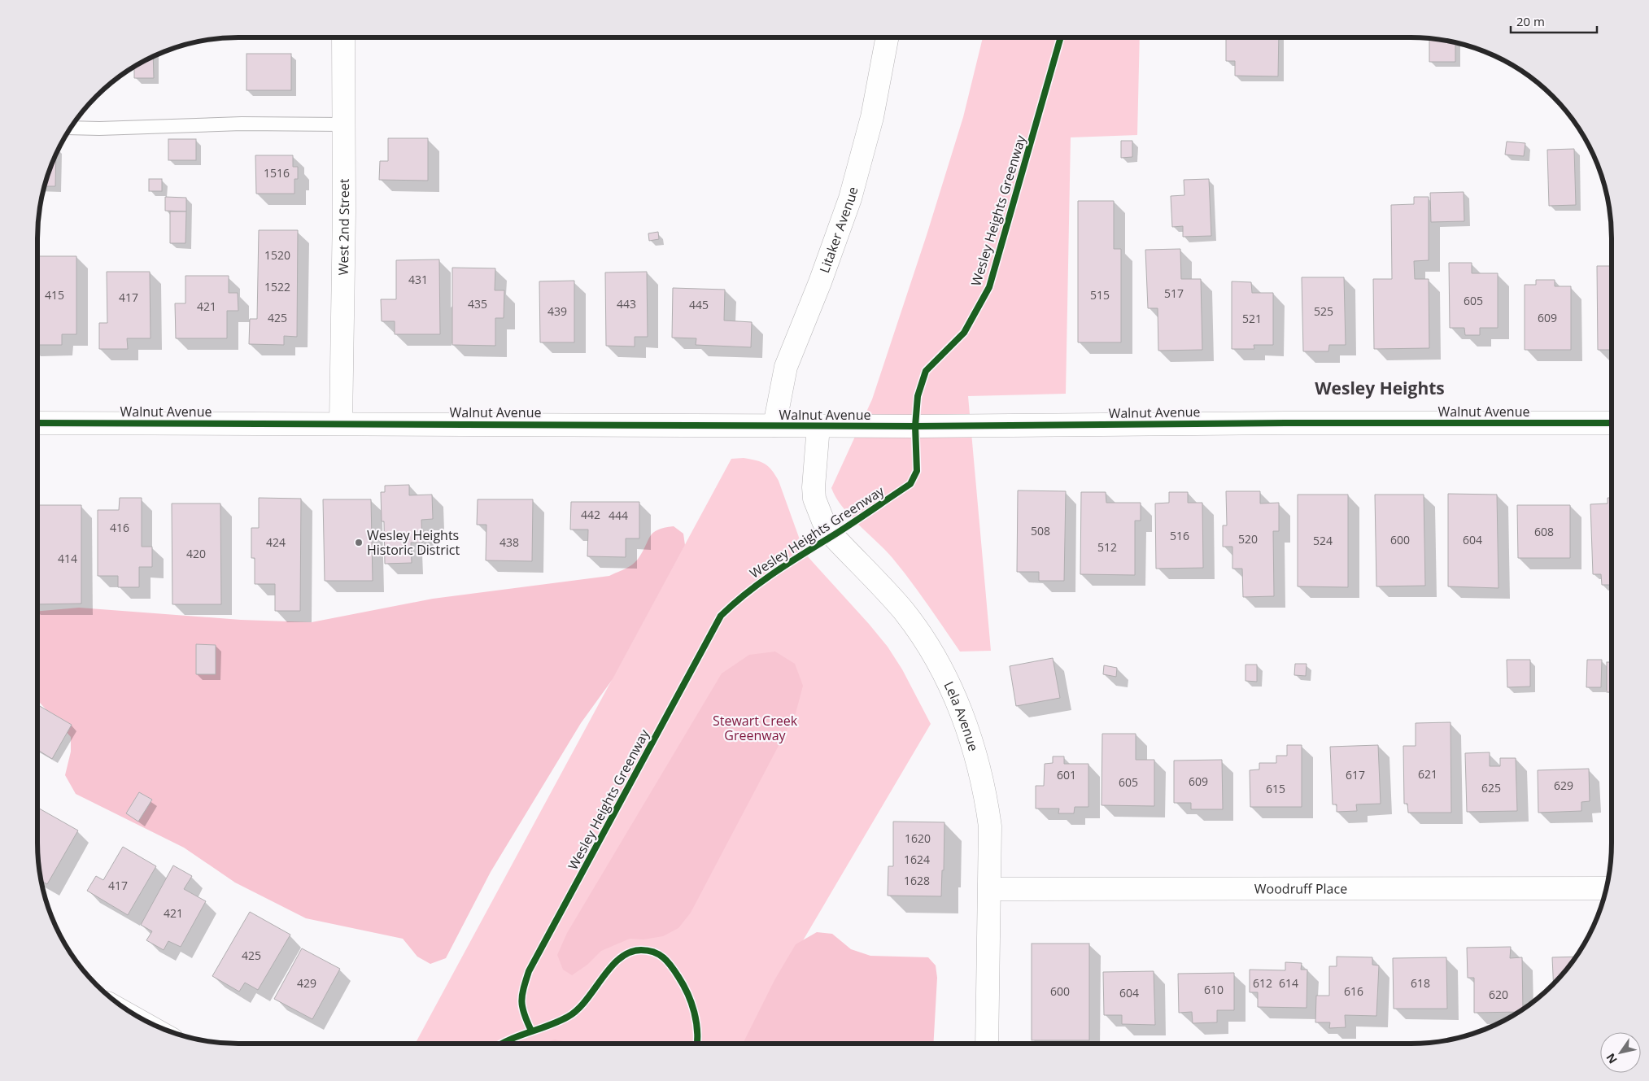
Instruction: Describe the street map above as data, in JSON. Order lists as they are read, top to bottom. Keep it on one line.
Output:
{"streets":{"street":["West 2nd Street","Litaker Avenue","Walnut Avenue","Lela Avenue","Woodruff Place"],"cycle path":["Wesley Heights Greenway"]},"crossings":[["West 2nd Street","Walnut Avenue"],["Litaker Avenue","Walnut Avenue"],["Walnut Avenue","Lela Avenue"],["Lela Avenue","Woodruff Place"]],"districts":["Wesley Heights"],"parks":["Stewart Creek Greenway"],"places":["Wesley Heights Historic District"],"house_numbers":["1516","1520","431","1522","517","415","515","417","605","435","443","445","421","439","525","425","609","521","442","444","416","508","608","516","520","600","604","524","424","438","512","420","414","621","601","617","609","605","629","625","615","1620","1624","1628","417","421","425","429","612","614","618","610","600","616","604","620"],"scale_bar":"20 m","north":"bottom left"}
